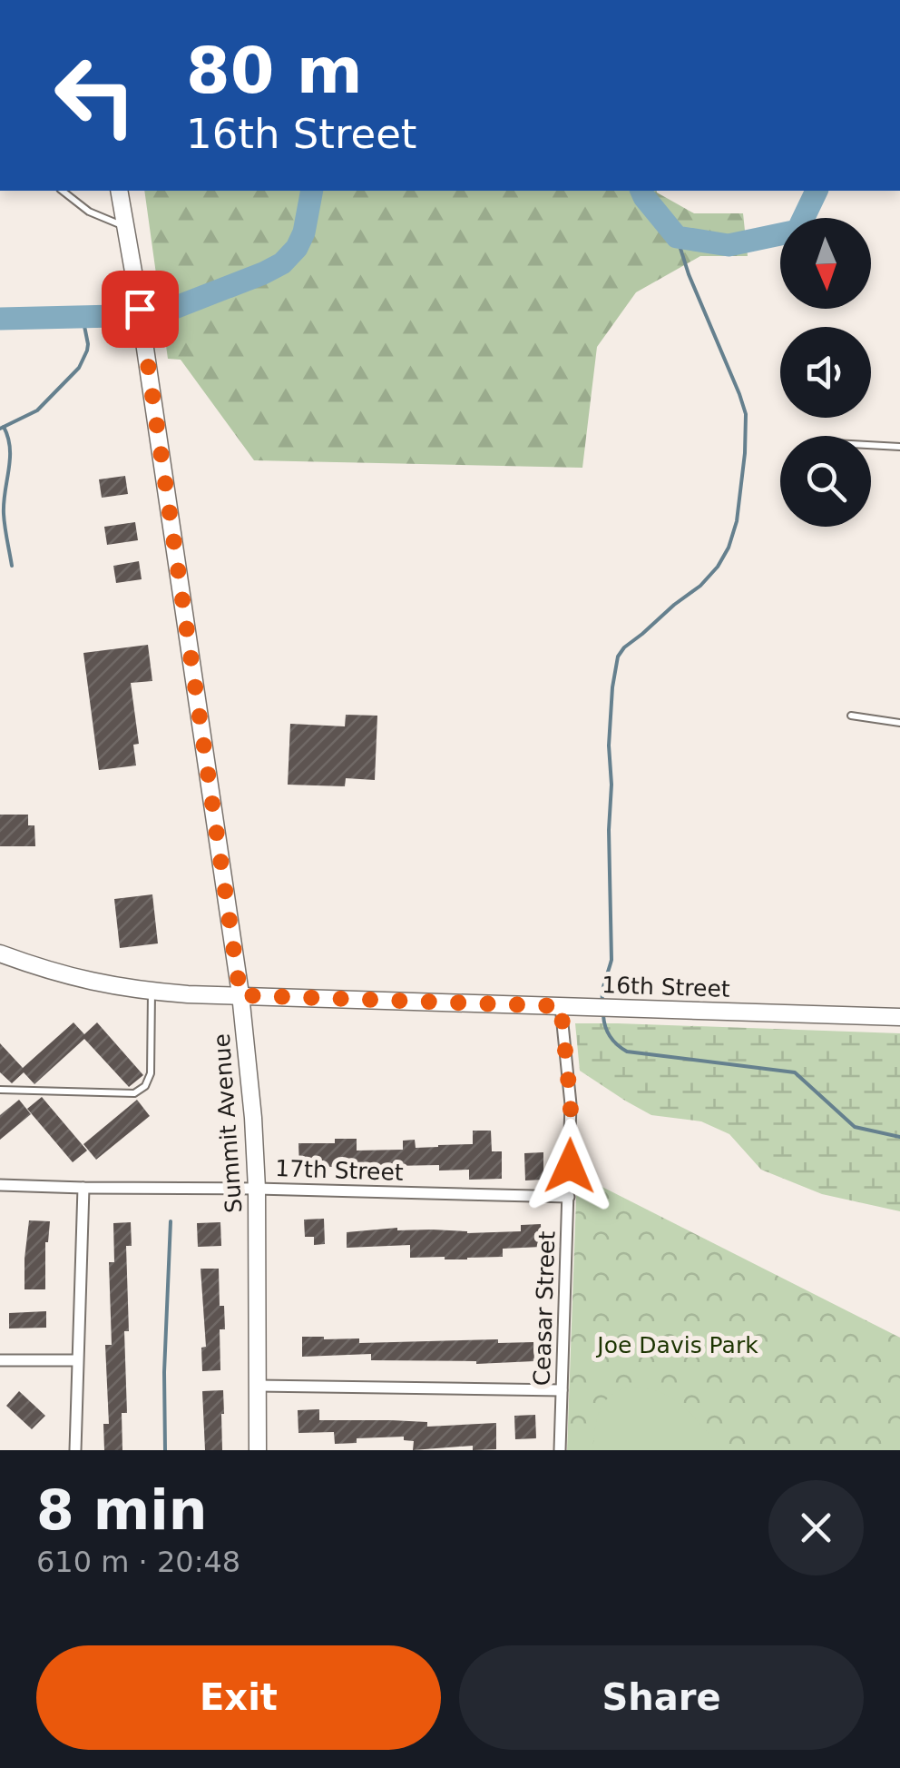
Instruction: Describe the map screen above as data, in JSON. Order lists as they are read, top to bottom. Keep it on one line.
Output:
{"streets":{"main road":["16th Street","Summit Avenue"],"street":["17th Street","Ceasar Street"]},"crossings":[["16th Street","Summit Avenue"],["16th Street","Ceasar Street"],["Summit Avenue","17th Street"],["17th Street","Ceasar Street"]],"parks":["Joe Davis Park"],"north":"bottom","page":{"turn":["80 m","16th Street"],"heading":["8 min","610 m · 20:48"],"buttons":["Exit","Share"]}}
